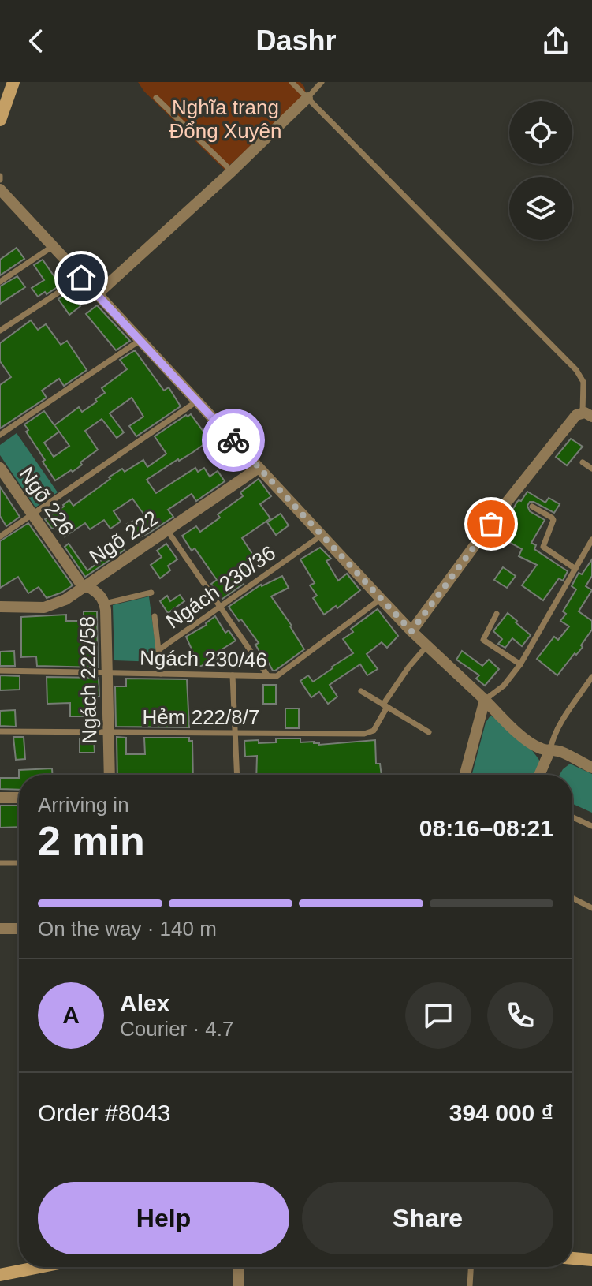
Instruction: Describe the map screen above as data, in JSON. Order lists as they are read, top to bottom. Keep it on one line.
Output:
{"streets":{"street":["Ngõ 226","Ngõ 222","Ngách 222/58"],"lane":["Ngách 230/36","Ngách 230/46","Hẻm 222/8/7"]},"crossings":[["Ngõ 226","Ngõ 222"],["Ngõ 226","Ngách 222/58"],["Ngõ 222","Ngách 222/58"],["Ngách 230/36","Ngách 230/46"],["Ngách 230/46","Ngách 222/58"],["Ngách 222/58","Hẻm 222/8/7"]],"parks":["Nghĩa trang Đổng Xuyên"],"page":{"header":"Dashr","heading":["2 min","Arriving in","08:16–08:21"],"panel":["Alex","Courier · 4.7","Order #8043","394 000 ₫"],"bar":"On the way · 140 m","round":"A","buttons":["Help","Share"]}}
